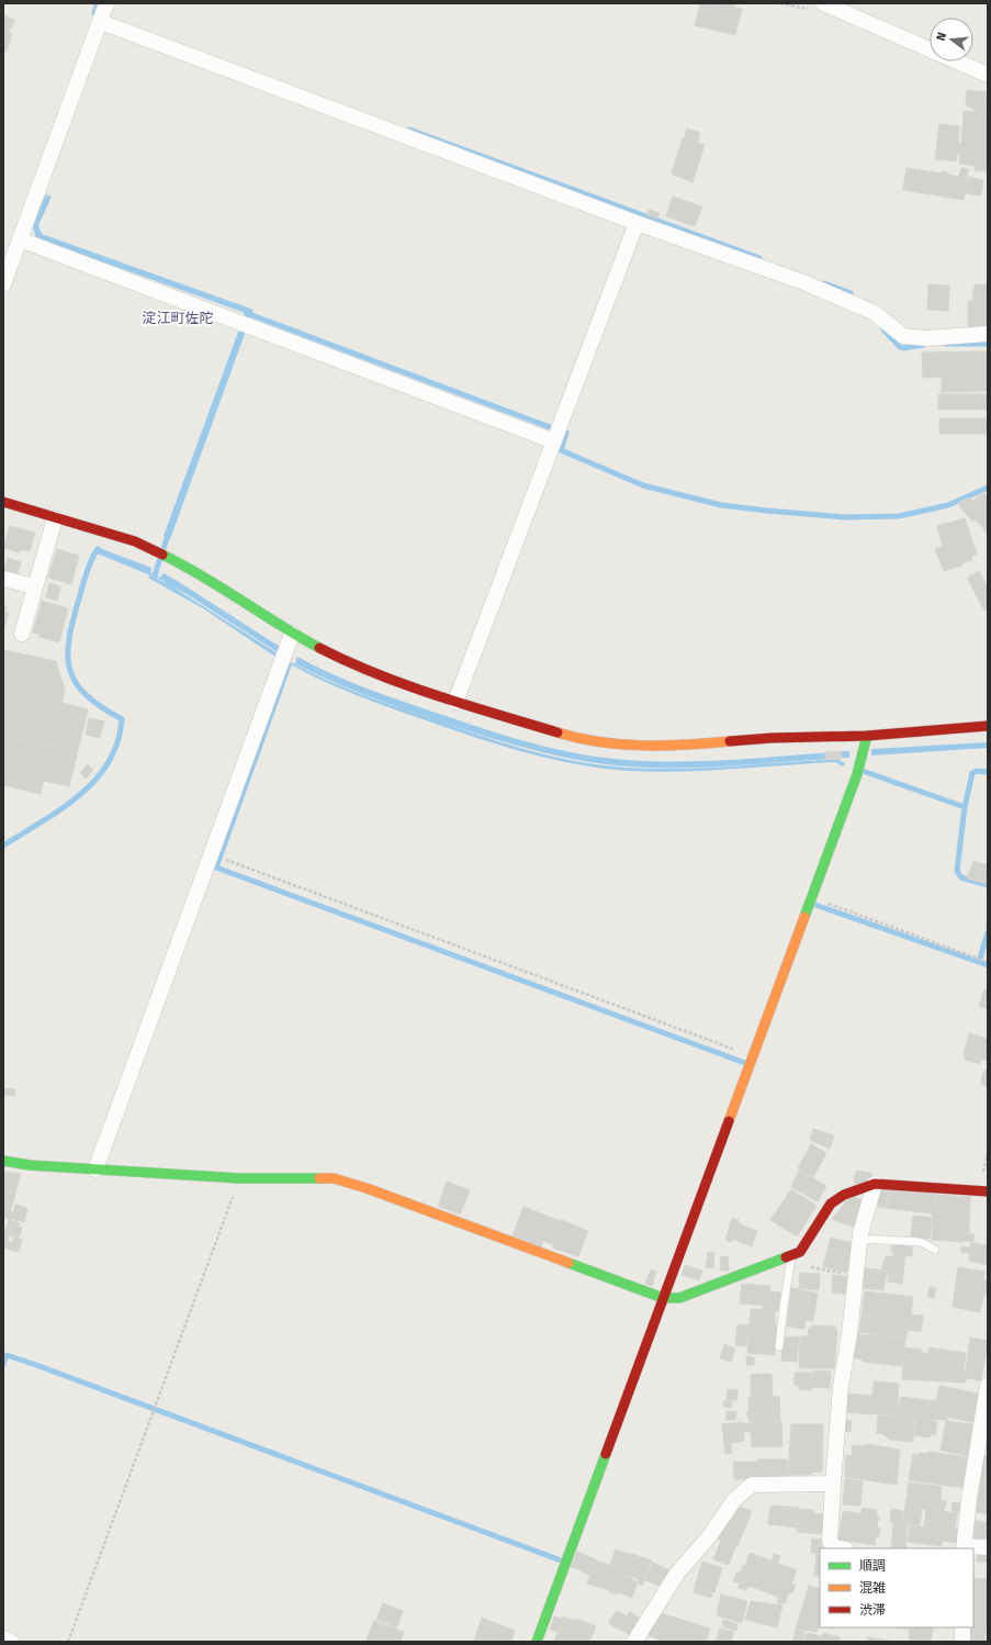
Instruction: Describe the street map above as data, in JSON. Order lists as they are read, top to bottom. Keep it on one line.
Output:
{"districts":["淀江町佐陀"],"legend":["順調","混雑","渋滞"],"north":"left"}
